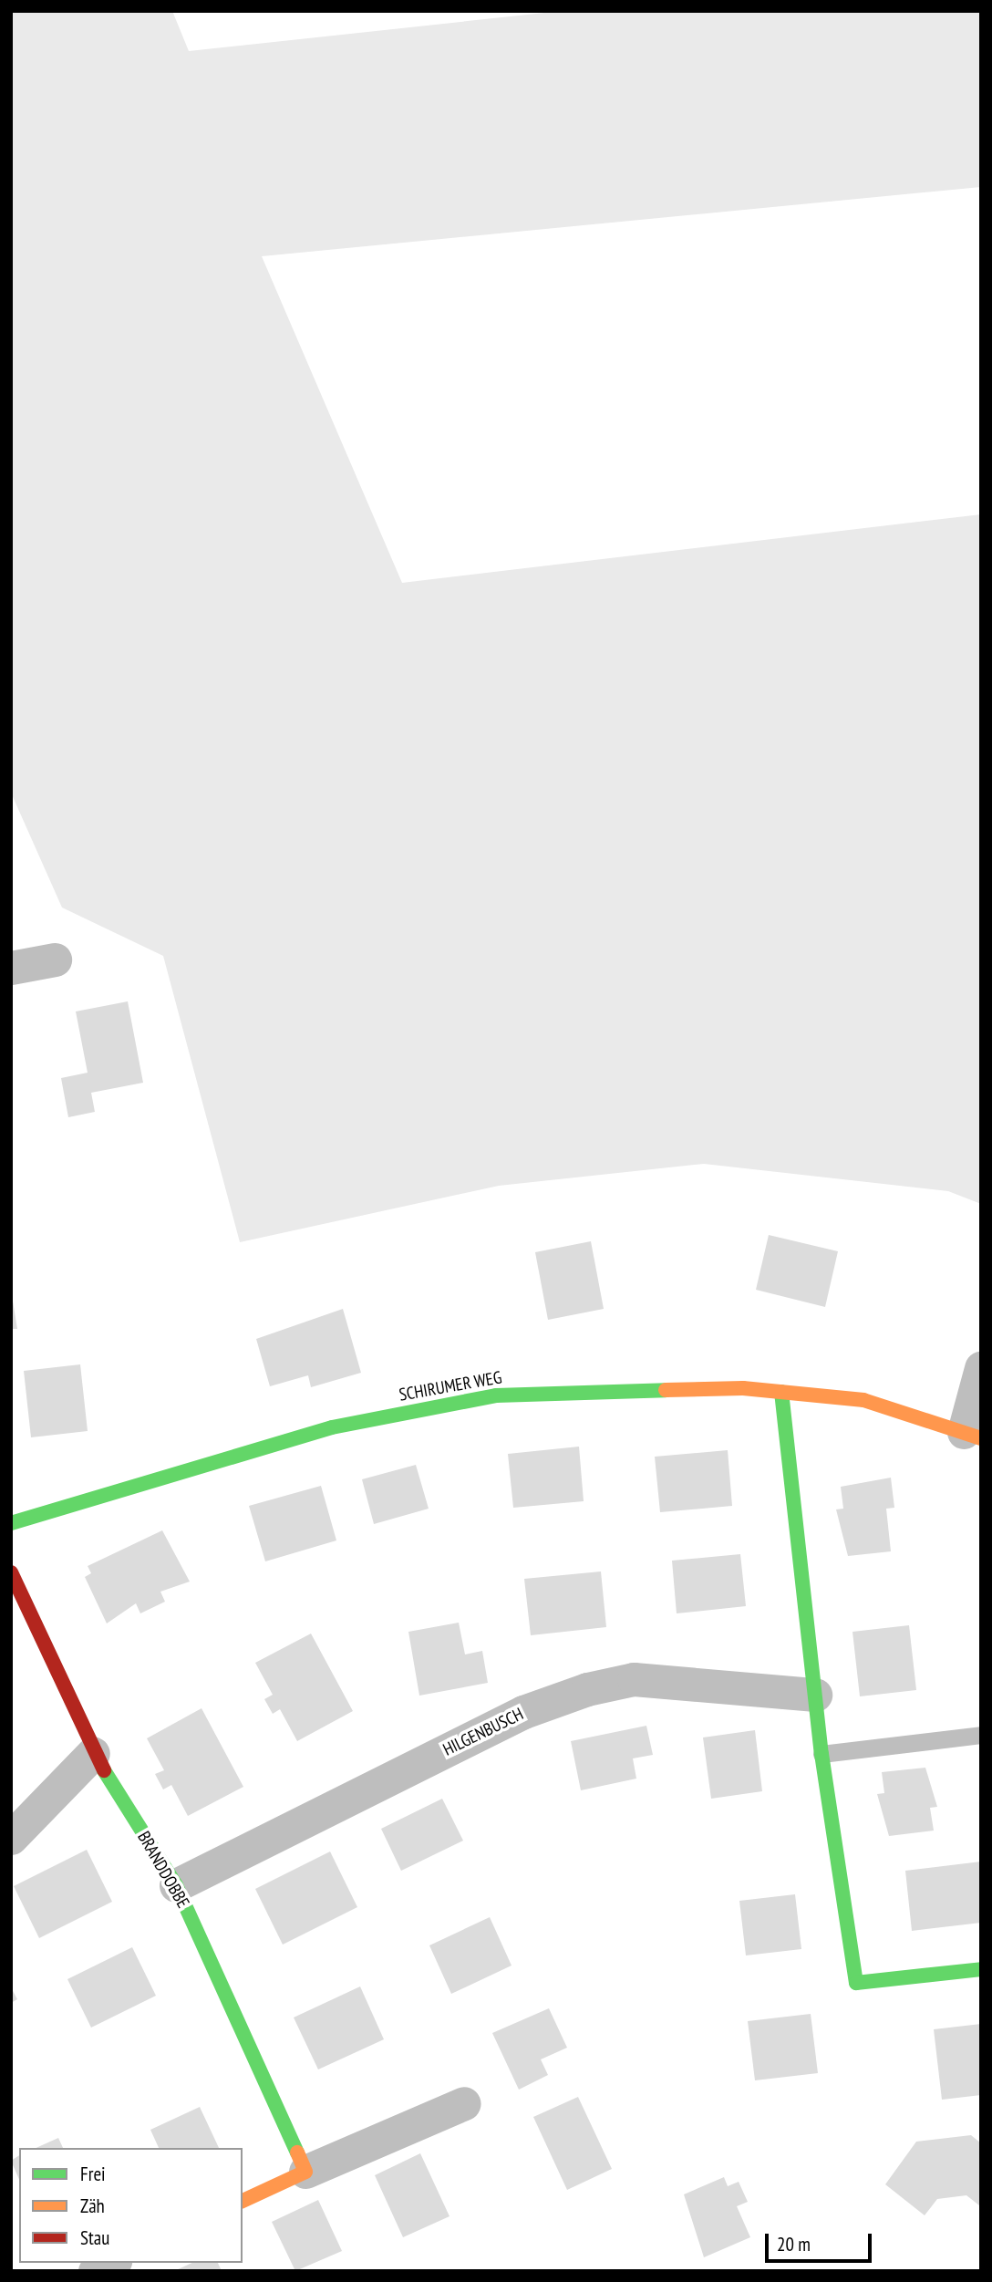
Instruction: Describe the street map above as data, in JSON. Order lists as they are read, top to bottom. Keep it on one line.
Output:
{"streets":{"street":["SCHIRUMER WEG","HILGENBUSCH","BRANDDOBBE"]},"crossings":[["HILGENBUSCH","BRANDDOBBE"]],"legend":["Frei","Zäh","Stau"],"scale_bar":"20 m"}
